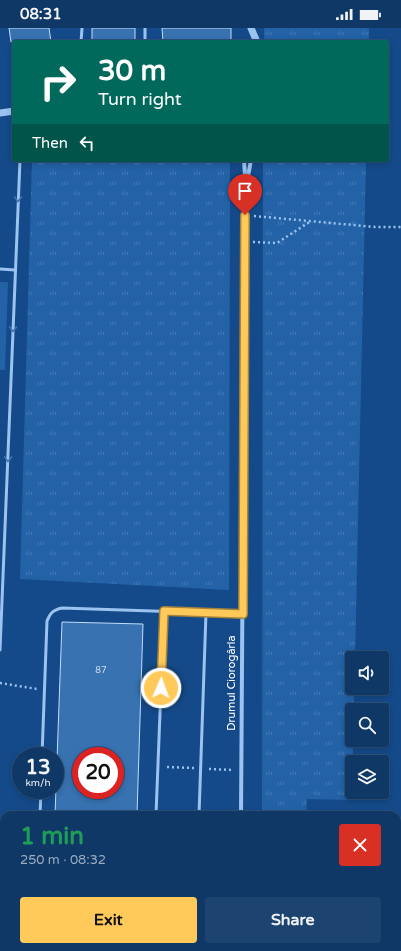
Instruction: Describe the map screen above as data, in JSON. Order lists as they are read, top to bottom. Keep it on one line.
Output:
{"streets":{"street":["Drumul Ciorogârla"]},"house_numbers":["87"],"page":{"status":"08:31","turn":["30 m","Turn right"],"then":"Then","speed":"13 km/h","limit":"20","heading":["1 min","250 m · 08:32"],"buttons":["Exit","Share"]}}
